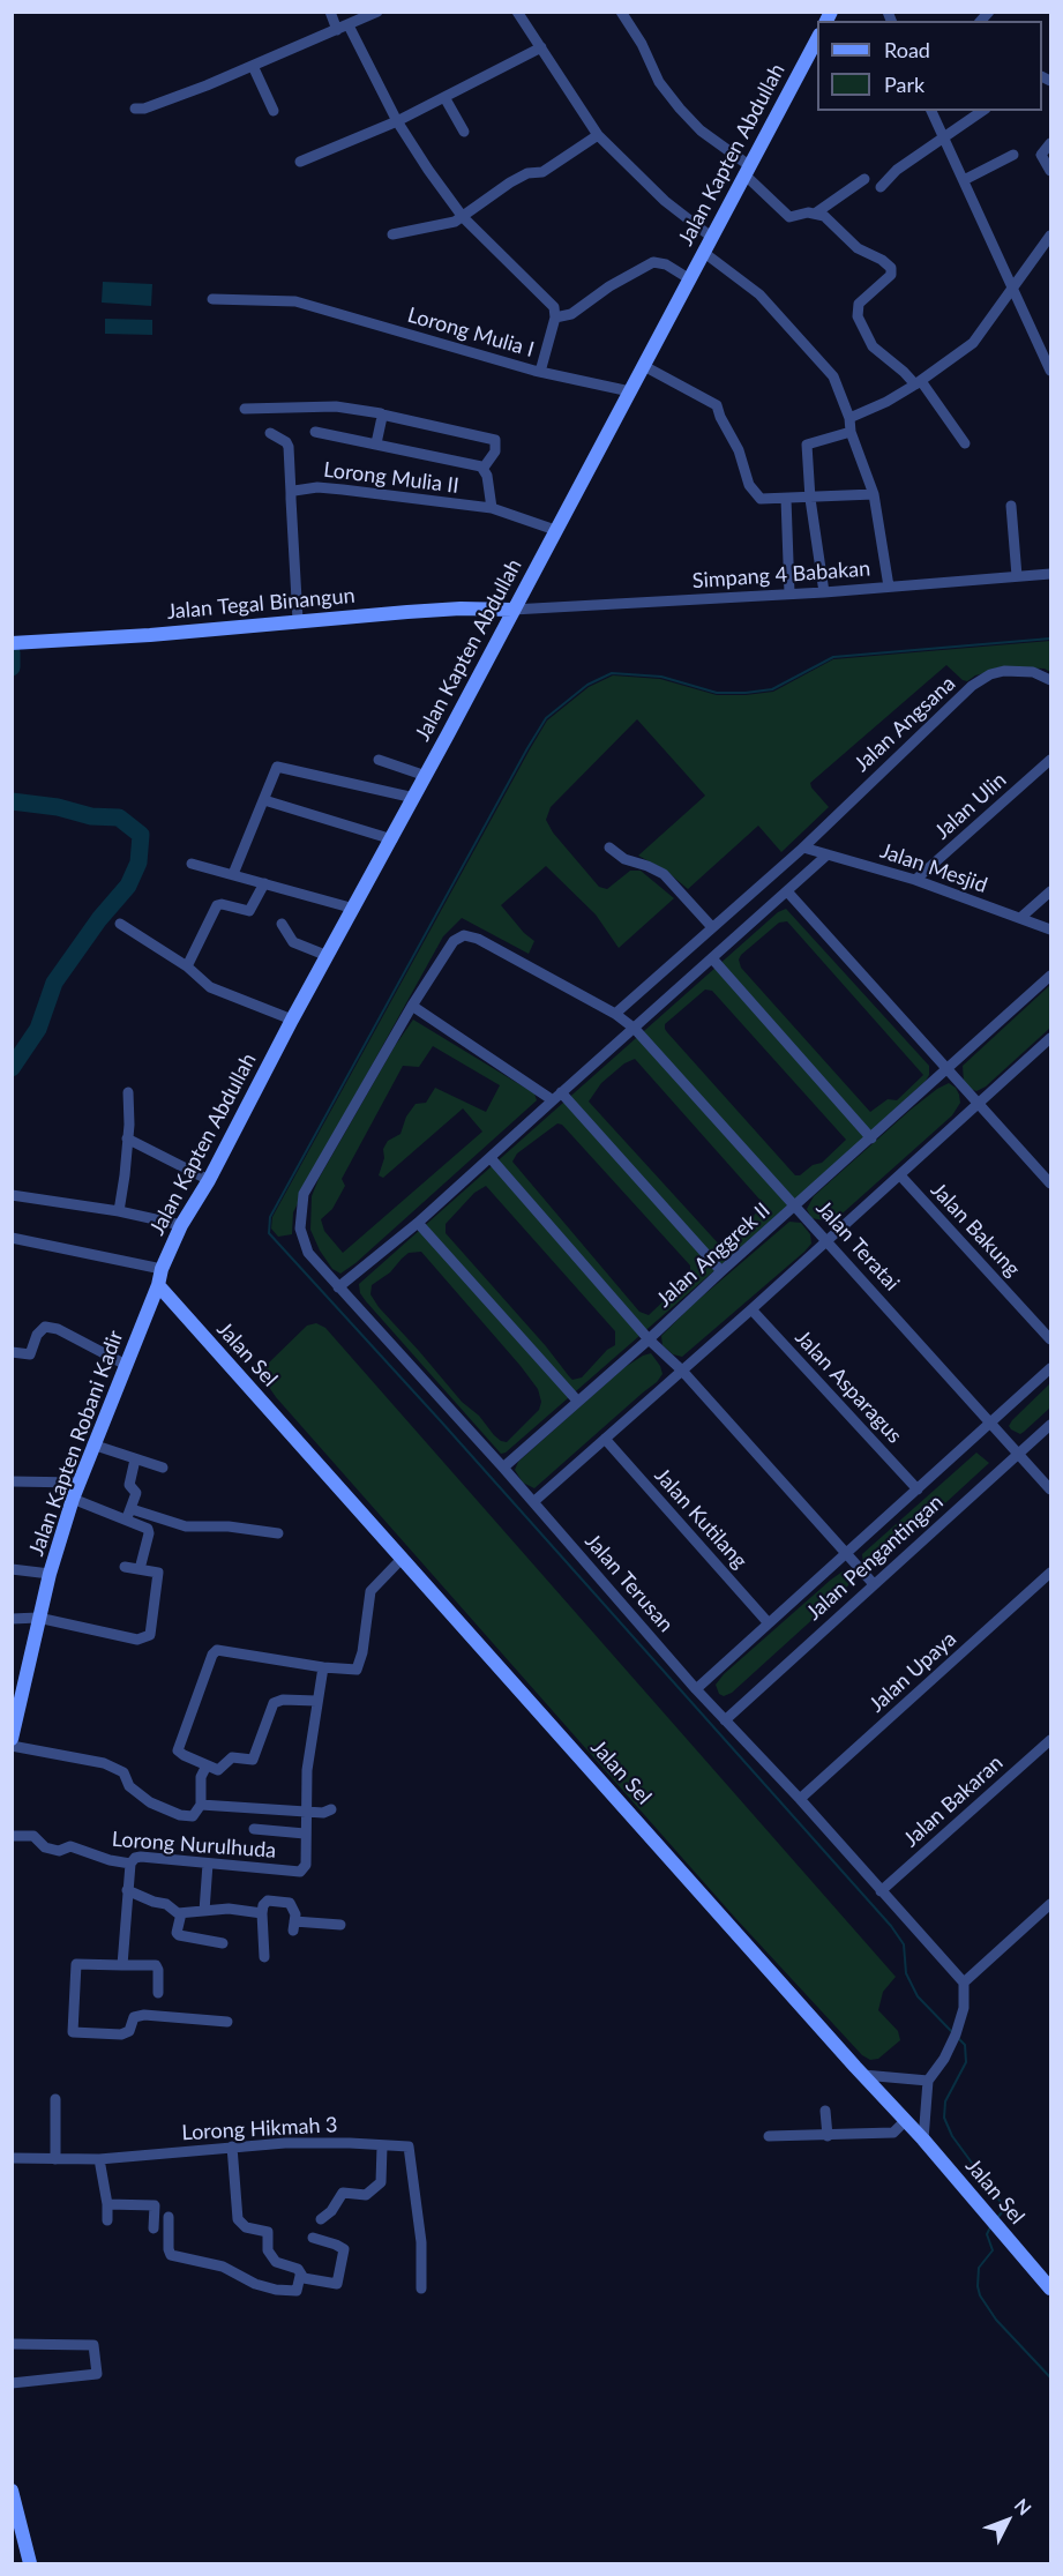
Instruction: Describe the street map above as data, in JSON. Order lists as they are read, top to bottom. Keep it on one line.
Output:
{"streets":{"main road":["Jalan Kapten Abdullah","Jalan Tegal Binangun","Jalan Sel","Jalan Kapten Robani Kadir"],"street":["Lorong Mulia I","Lorong Mulia II","Simpang 4 Babakan","Jalan Angsana","Jalan Ulin","Jalan Mesjid","Jalan Bakung","Jalan Teratai","Jalan Anggrek II","Jalan Asparagus","Jalan Kutilang","Jalan Pengantingan","Jalan Terusan","Jalan Upaya","Jalan Bakaran","Lorong Nurulhuda","Lorong Hikmah 3"]},"crossings":[["Jalan Kapten Abdullah","Lorong Mulia I"],["Jalan Kapten Abdullah","Lorong Mulia II"],["Jalan Kapten Abdullah","Simpang 4 Babakan"],["Jalan Kapten Abdullah","Jalan Tegal Binangun"],["Jalan Kapten Abdullah","Jalan Sel"],["Jalan Kapten Abdullah","Jalan Kapten Robani Kadir"],["Simpang 4 Babakan","Jalan Tegal Binangun"],["Jalan Angsana","Jalan Mesjid"],["Jalan Angsana","Jalan Teratai"],["Jalan Ulin","Jalan Mesjid"],["Jalan Teratai","Jalan Anggrek II"],["Jalan Teratai","Jalan Pengantingan"],["Jalan Teratai","Jalan Terusan"],["Jalan Anggrek II","Jalan Terusan"],["Jalan Sel","Jalan Kapten Robani Kadir"],["Jalan Pengantingan","Jalan Terusan"],["Jalan Terusan","Jalan Upaya"],["Jalan Terusan","Jalan Bakaran"]],"legend":["Road","Park"],"north":"top right"}
